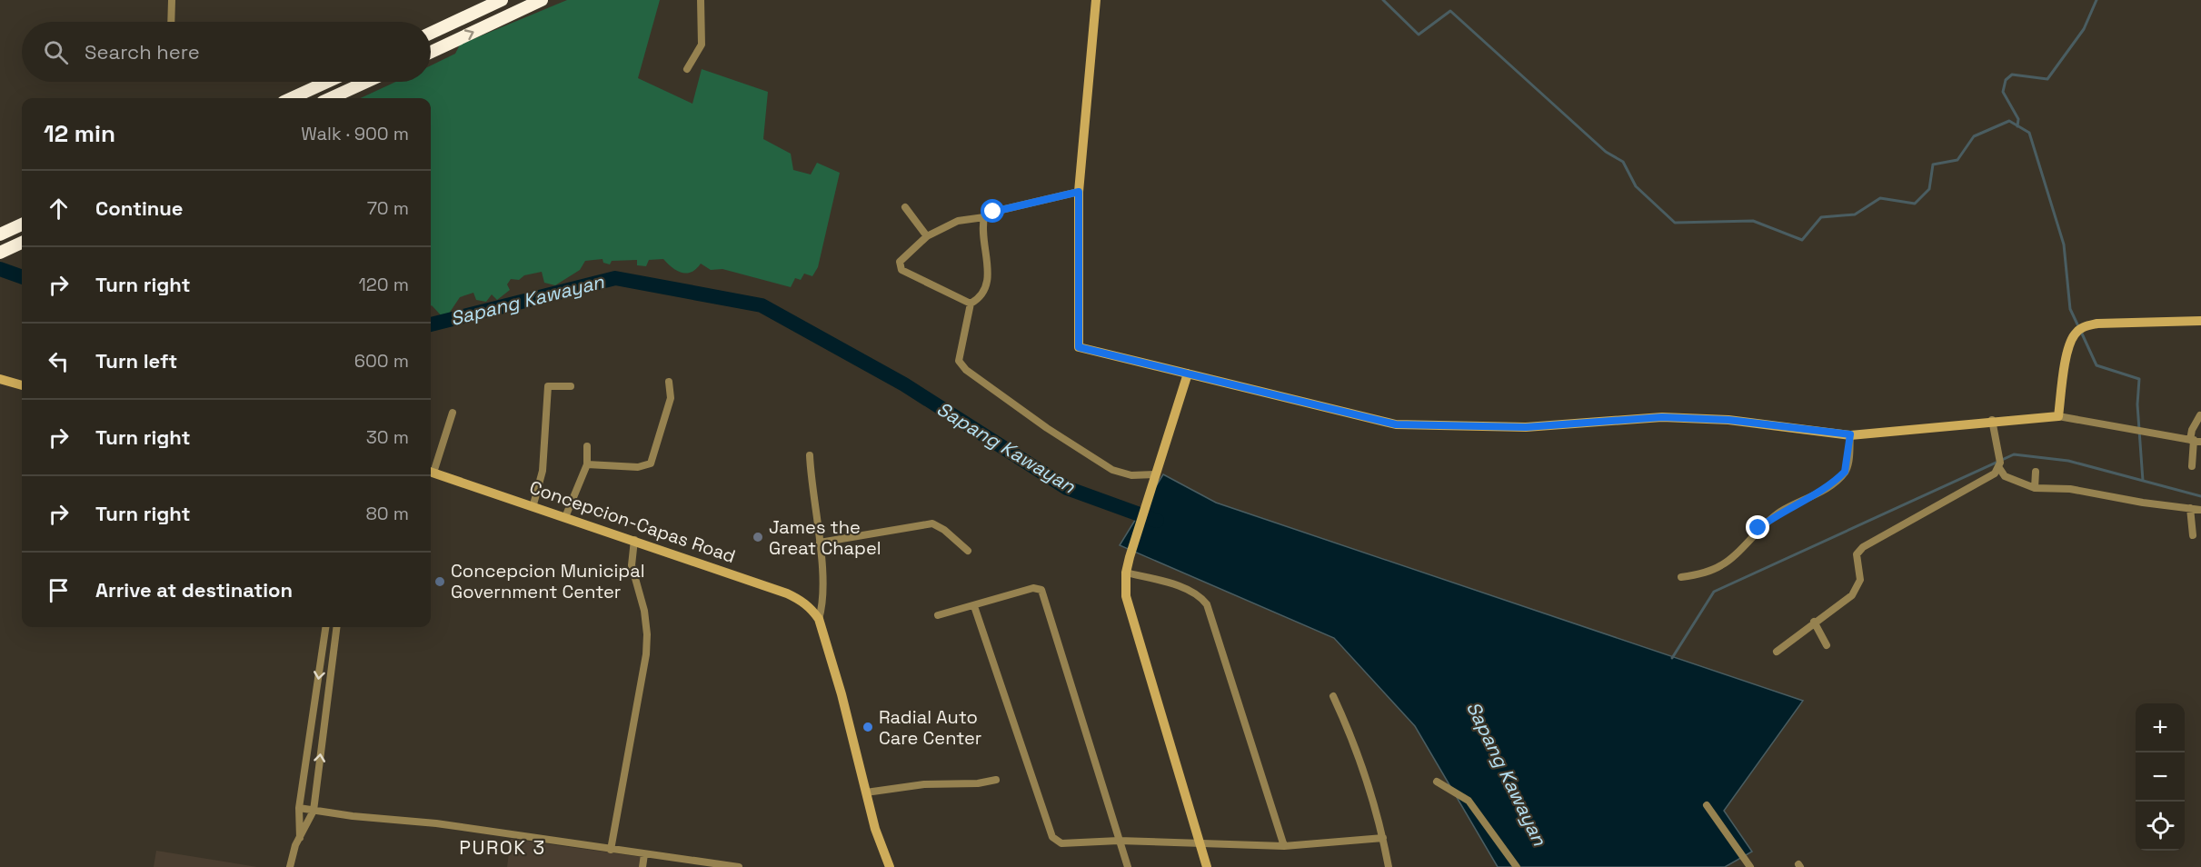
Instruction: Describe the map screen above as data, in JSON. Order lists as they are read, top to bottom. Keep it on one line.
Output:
{"streets":{"street":["Concepcion-Capas Road"]},"districts":["PUROK 3"],"water":["Sapang Kawayan"],"places":["James the Great Chapel","Concepcion Municipal Government Center","Radial Auto Care Center"],"page":{"search":"Search here","heading":["12 min","Walk · 900 m"],"list":[["Continue","70 m"],["Turn right","120 m"],["Turn left","600 m"],["Turn right","30 m"],["Turn right","80 m"],"Arrive at destination"],"map_buttons":["+","−"]}}
